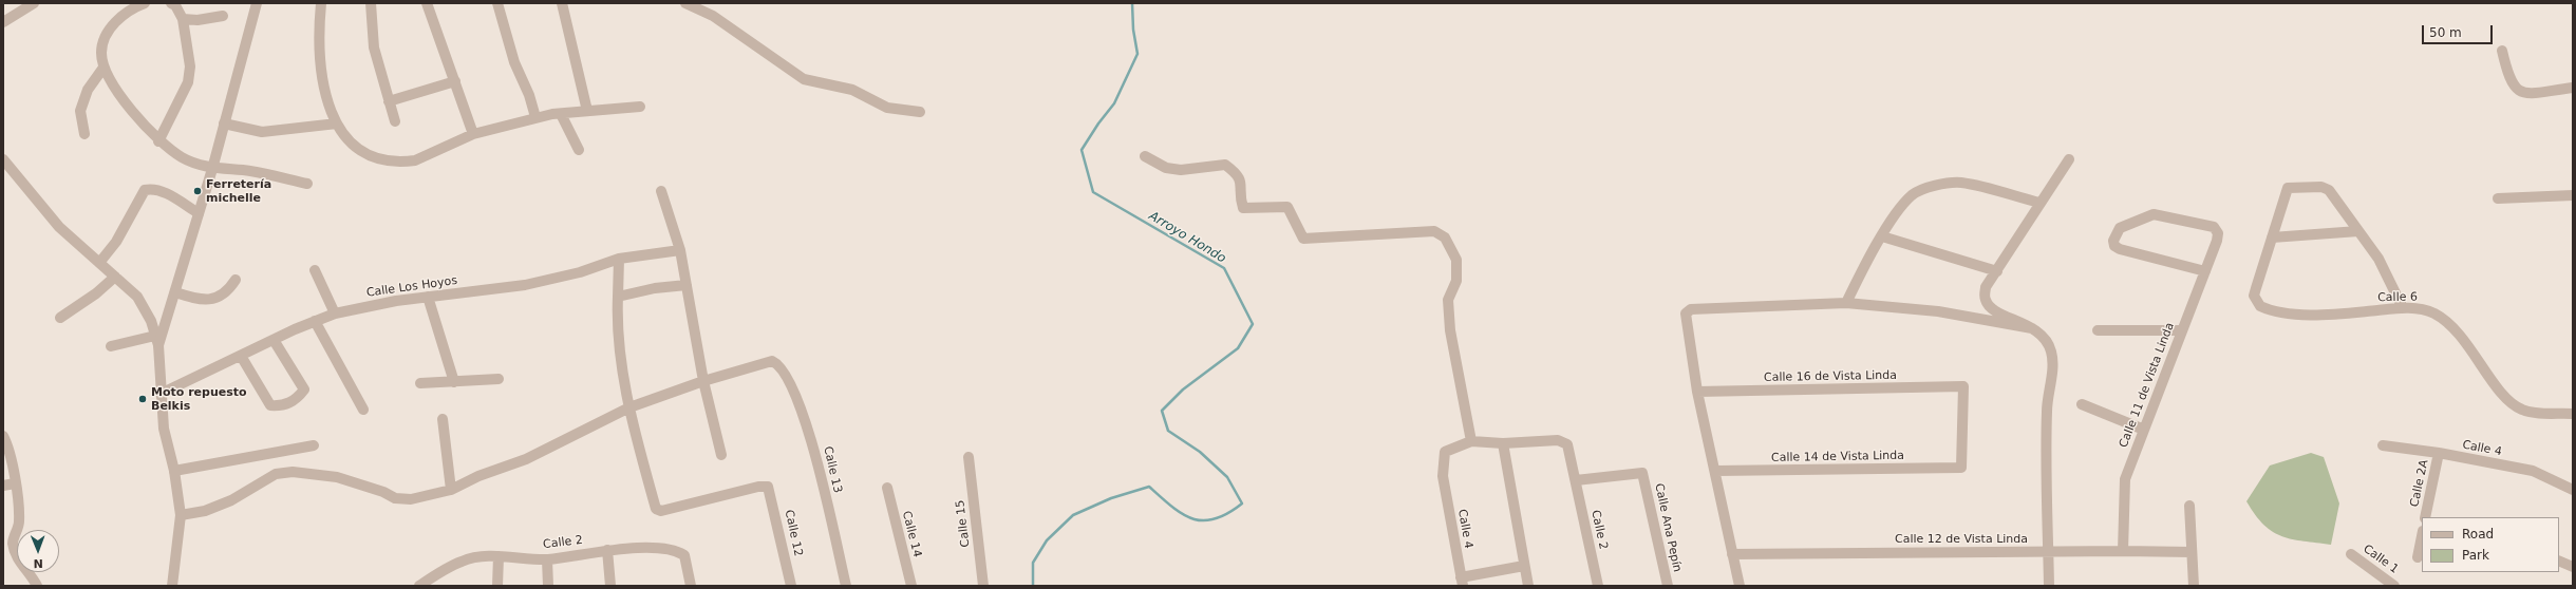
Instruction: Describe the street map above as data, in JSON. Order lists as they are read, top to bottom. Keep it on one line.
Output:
{"streets":{"street":["Calle Los Hoyos","Calle 6","Calle 16 de Vista Linda","Calle 11 de Vista Linda","Calle 4","Calle 14 de Vista Linda","Calle 13","Calle 2A","Calle 15","Calle Ana Pepín","Calle 2","Calle 12","Calle 14","Calle 12 de Vista Linda","Calle 1"]},"crossings":[["Calle 16 de Vista Linda","Calle 14 de Vista Linda"],["Calle 11 de Vista Linda","Calle 12 de Vista Linda"],["Calle 4","Calle 2A"],["Calle Ana Pepín","Calle 2"]],"water":["Arroyo Hondo"],"places":["Ferretería michelle","Moto repuesto Belkis"],"legend":["Road","Park"],"scale_bar":"50 m","north":"bottom"}
